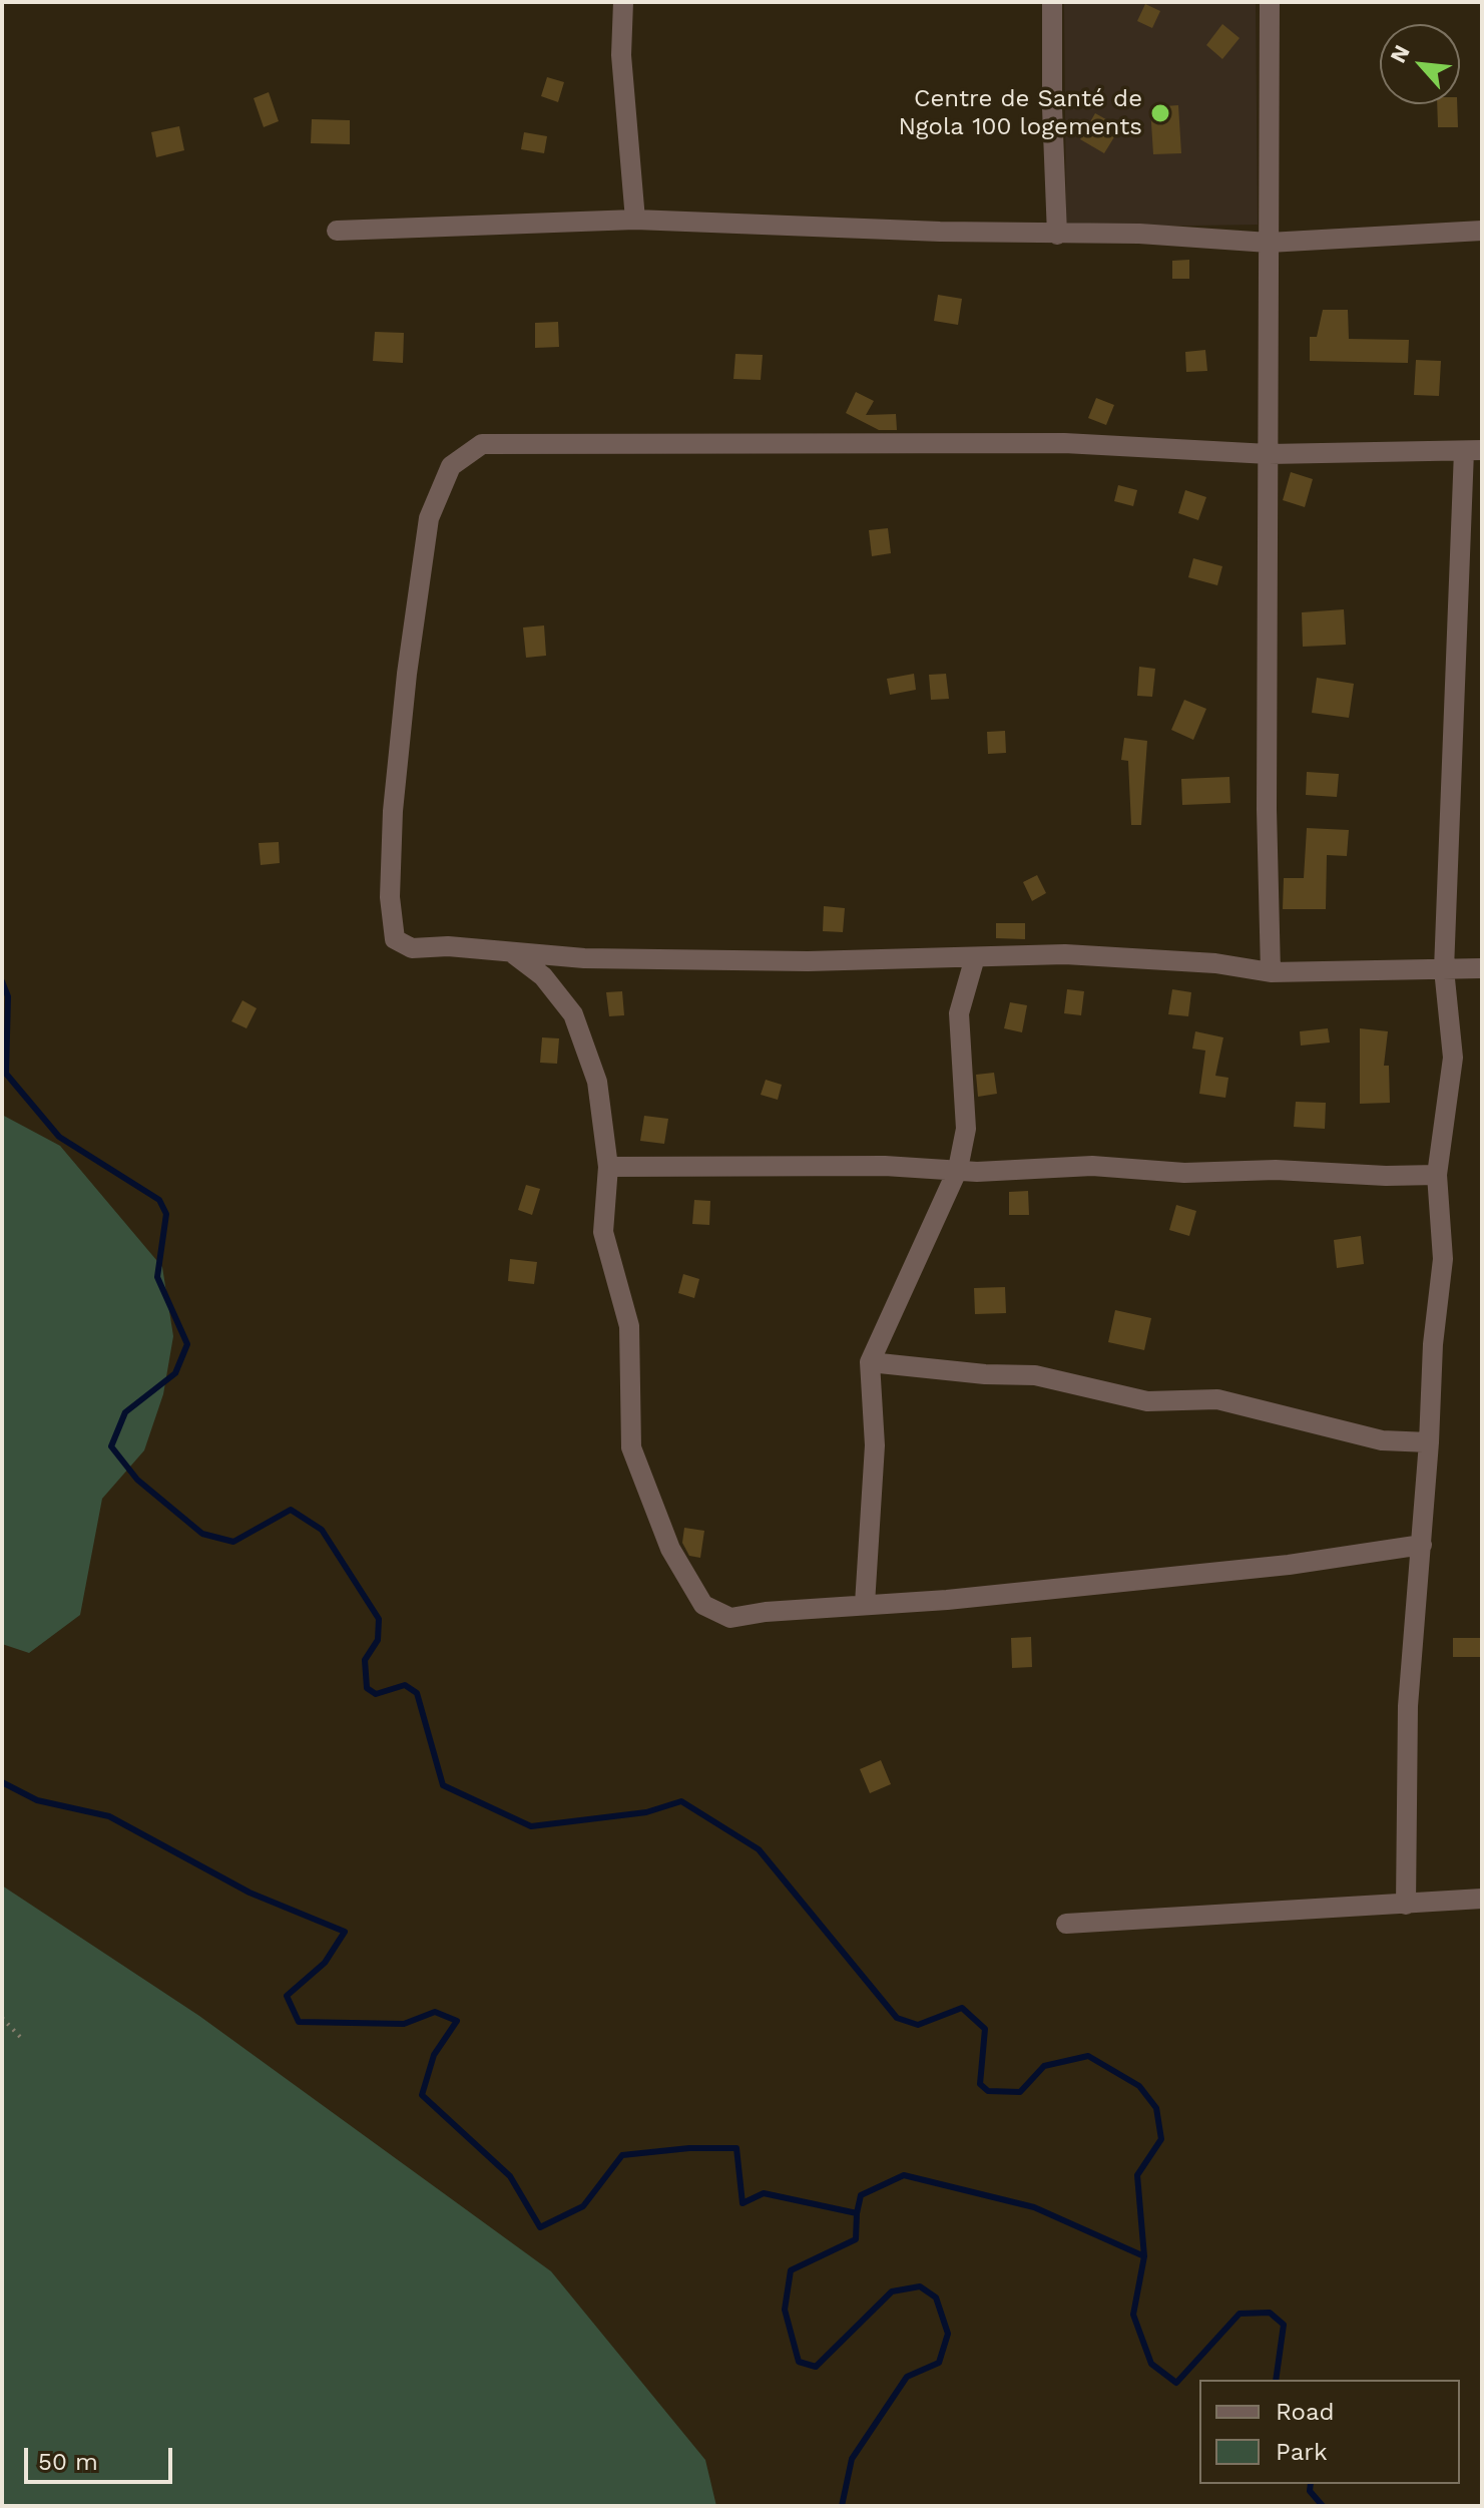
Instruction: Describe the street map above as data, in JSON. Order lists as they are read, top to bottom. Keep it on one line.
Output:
{"places":["Centre de Santé de Ngola 100 logements"],"legend":["Road","Park"],"scale_bar":"50 m","north":"top left"}
